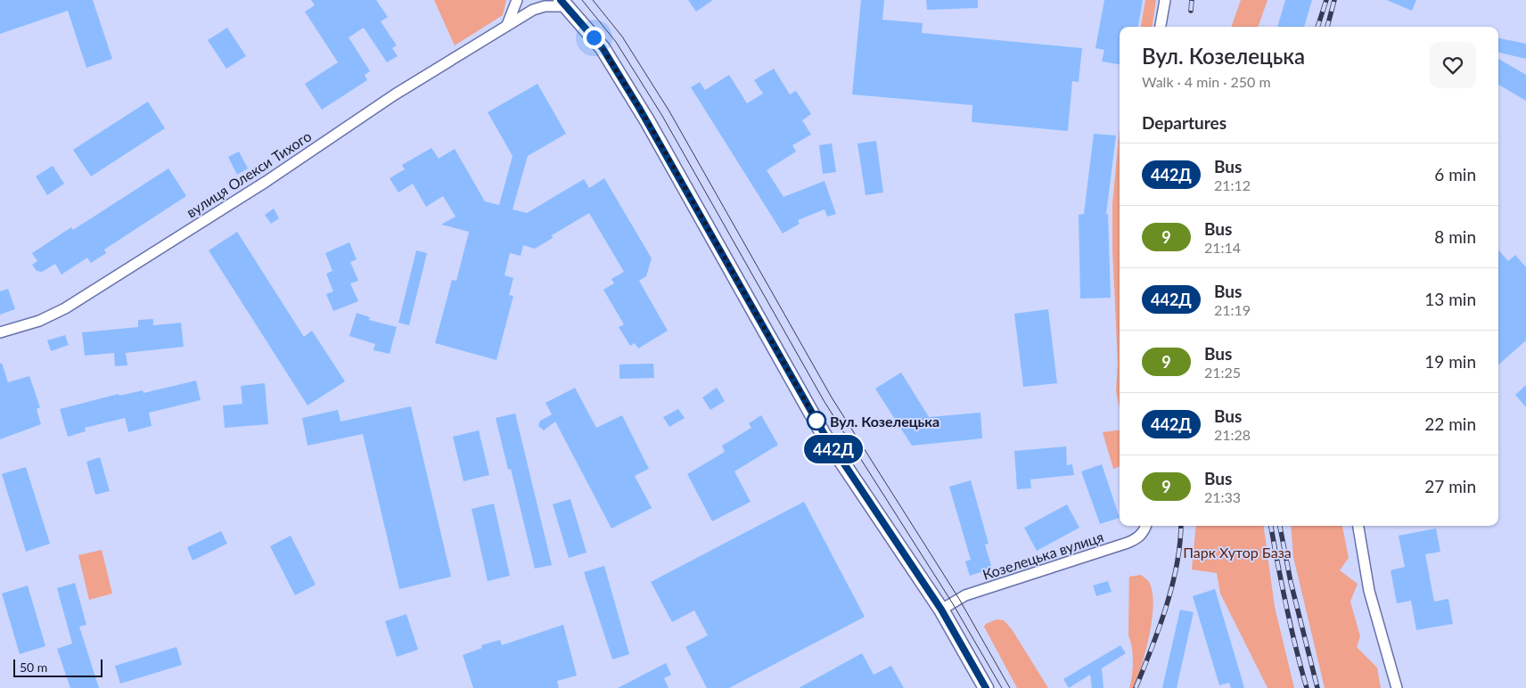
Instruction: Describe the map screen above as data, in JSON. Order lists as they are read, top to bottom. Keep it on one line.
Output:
{"streets":{"street":["вулиця Олекси Тихого","Козелецька вулиця"]},"parks":["Парк Хутор База"],"places":["Вул. Козелецька"],"lines":["bus line 442Д"],"scale_bar":"50 m","page":{"on_map":"442Д","heading":[["Вул. Козелецька","Walk · 4 min · 250 m"],"Departures"],"list":[{"mark":"442Д","name":"Bus","note":"21:12","value":"6 min"},{"mark":"9","name":"Bus","note":"21:14","value":"8 min"},{"mark":"442Д","name":"Bus","note":"21:19","value":"13 min"},{"mark":"9","name":"Bus","note":"21:25","value":"19 min"},{"mark":"442Д","name":"Bus","note":"21:28","value":"22 min"},{"mark":"9","name":"Bus","note":"21:33","value":"27 min"}],"scale":"50 m"}}
